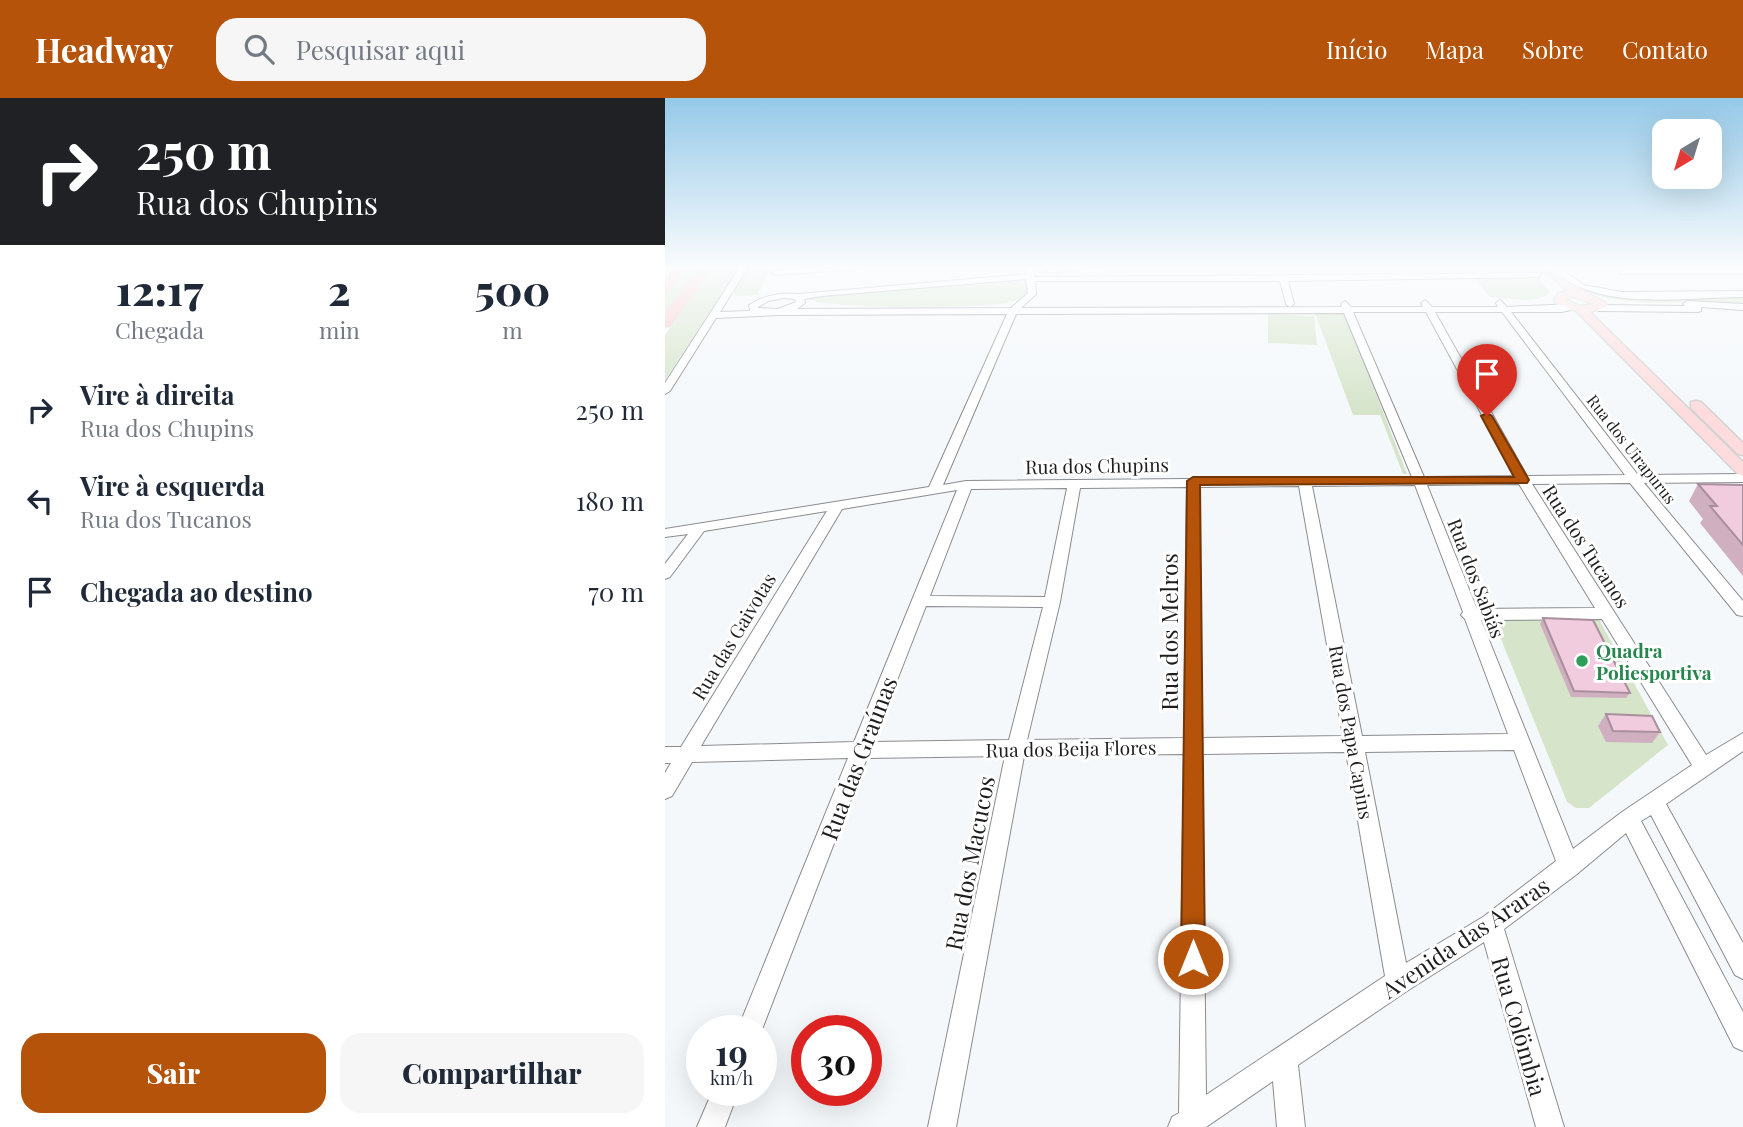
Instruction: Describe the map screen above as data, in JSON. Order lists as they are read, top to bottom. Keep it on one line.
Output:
{"streets":{"street":["Rua dos Uirapurus","Rua dos Chupins","Rua dos Tucanos","Rua dos Sabiás","Rua dos Melros","Rua das Gaivotas","Rua dos Papa Capins","Rua dos Beija Flores","Rua das Graúnas","Rua dos Macucos","Avenida das Araras","Rua Colömbia"]},"crossings":[["Rua dos Uirapurus","Rua dos Chupins"],["Rua dos Chupins","Rua dos Tucanos"],["Rua dos Chupins","Rua dos Sabiás"],["Rua dos Chupins","Rua dos Melros"],["Rua dos Chupins","Rua das Gaivotas"],["Rua dos Chupins","Rua dos Papa Capins"],["Rua dos Chupins","Rua das Graúnas"],["Rua dos Chupins","Rua dos Macucos"],["Rua dos Tucanos","Avenida das Araras"],["Rua dos Sabiás","Rua dos Beija Flores"],["Rua dos Sabiás","Avenida das Araras"],["Rua dos Melros","Rua dos Beija Flores"],["Rua dos Melros","Avenida das Araras"],["Rua das Gaivotas","Rua dos Beija Flores"],["Rua dos Papa Capins","Rua dos Beija Flores"],["Rua dos Papa Capins","Avenida das Araras"],["Rua dos Beija Flores","Rua das Graúnas"],["Rua dos Beija Flores","Rua dos Macucos"],["Avenida das Araras","Rua Colömbia"]],"places":["Quadra Poliesportiva"],"north":"bottom left","page":{"header":"Headway","search":"Pesquisar aqui","nav":["Início","Mapa","Sobre","Contato"],"turn":["250 m","Rua dos Chupins"],"eta":["12:17","Chegada","2","min","500","m"],"list":[{"name":"Vire à direita","note":"Rua dos Chupins","value":"250 m"},{"name":"Vire à esquerda","note":"Rua dos Tucanos","value":"180 m"},{"name":"Chegada ao destino","value":"70 m"}],"speed":"19 km/h","limit":"30","buttons":["Sair","Compartilhar"]}}
